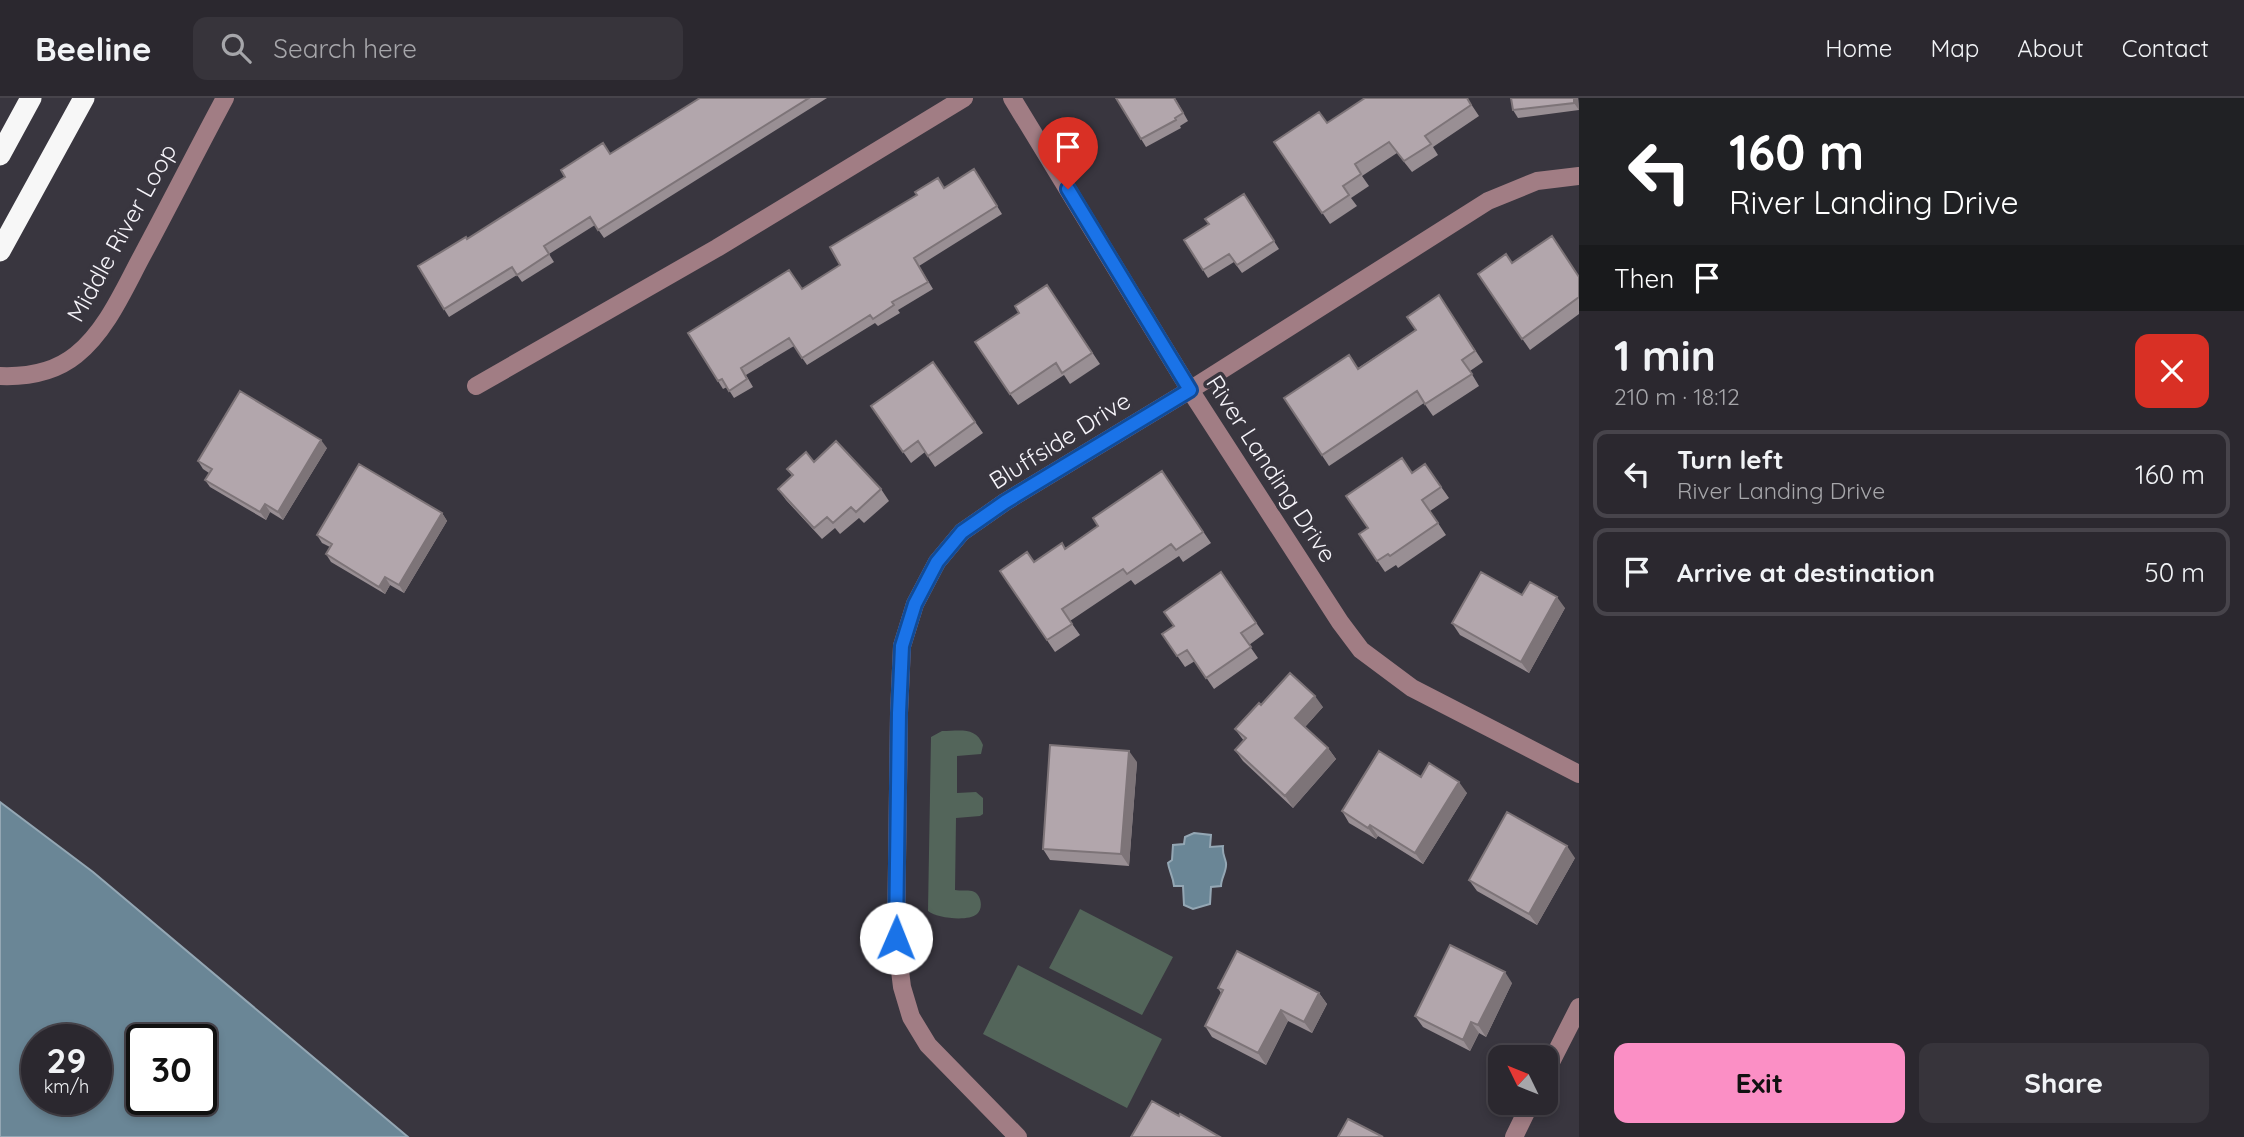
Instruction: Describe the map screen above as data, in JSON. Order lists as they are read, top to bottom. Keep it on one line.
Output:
{"streets":{"street":["Middle River Loop","Bluffside Drive","River Landing Drive"]},"crossings":[["Bluffside Drive","River Landing Drive"]],"north":"top left","page":{"header":"Beeline","search":"Search here","nav":["Home","Map","About","Contact"],"turn":["160 m","River Landing Drive"],"then":"Then","heading":["1 min","210 m · 18:12"],"list":[{"name":"Turn left","note":"River Landing Drive","value":"160 m"},{"name":"Arrive at destination","value":"50 m"}],"speed":"29 km/h","limit":"30","buttons":["Exit","Share"]}}
